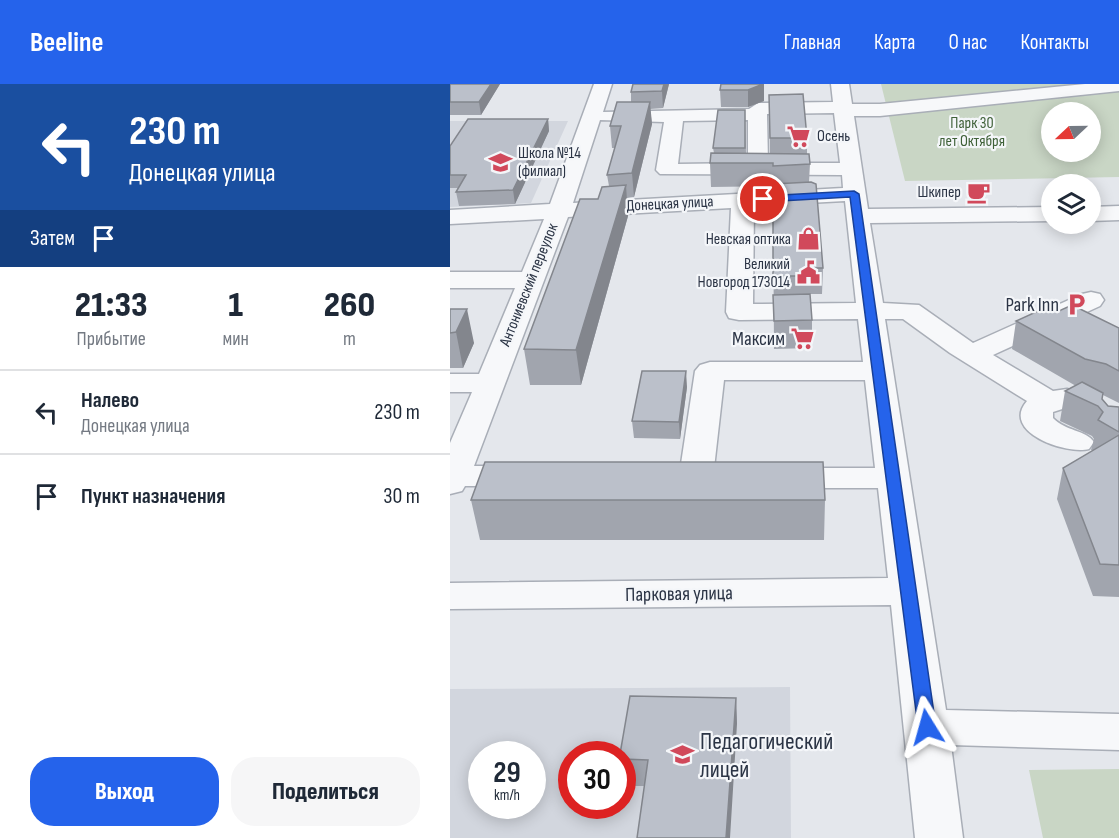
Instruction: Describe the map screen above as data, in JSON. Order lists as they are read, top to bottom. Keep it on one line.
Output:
{"streets":{"street":["Донецкая улица","Антониевский переулок","Парковая улица"]},"crossings":[["Донецкая улица","Антониевский переулок"]],"parks":["Парк 30 лет Октября"],"places":{"supermarket":["Осень","Максим"],"school or university":["Школа №14 (филиал)","Педагогический лицей"],"cafe":["Шкипер"],"shop":["Невская оптика"],"public building":["Великий Новгород 173014"],"parking":["Park Inn"]},"north":"left","page":{"header":"Beeline","nav":["Главная","Карта","О нас","Контакты"],"turn":["230 m","Донецкая улица"],"then":"Затем","eta":["21:33","Прибытие","1","мин","260","m"],"list":[{"name":"Налево","note":"Донецкая улица","value":"230 m"},{"name":"Пункт назначения","value":"30 m"}],"speed":"29 km/h","limit":"30","buttons":["Выход","Поделиться"]}}
